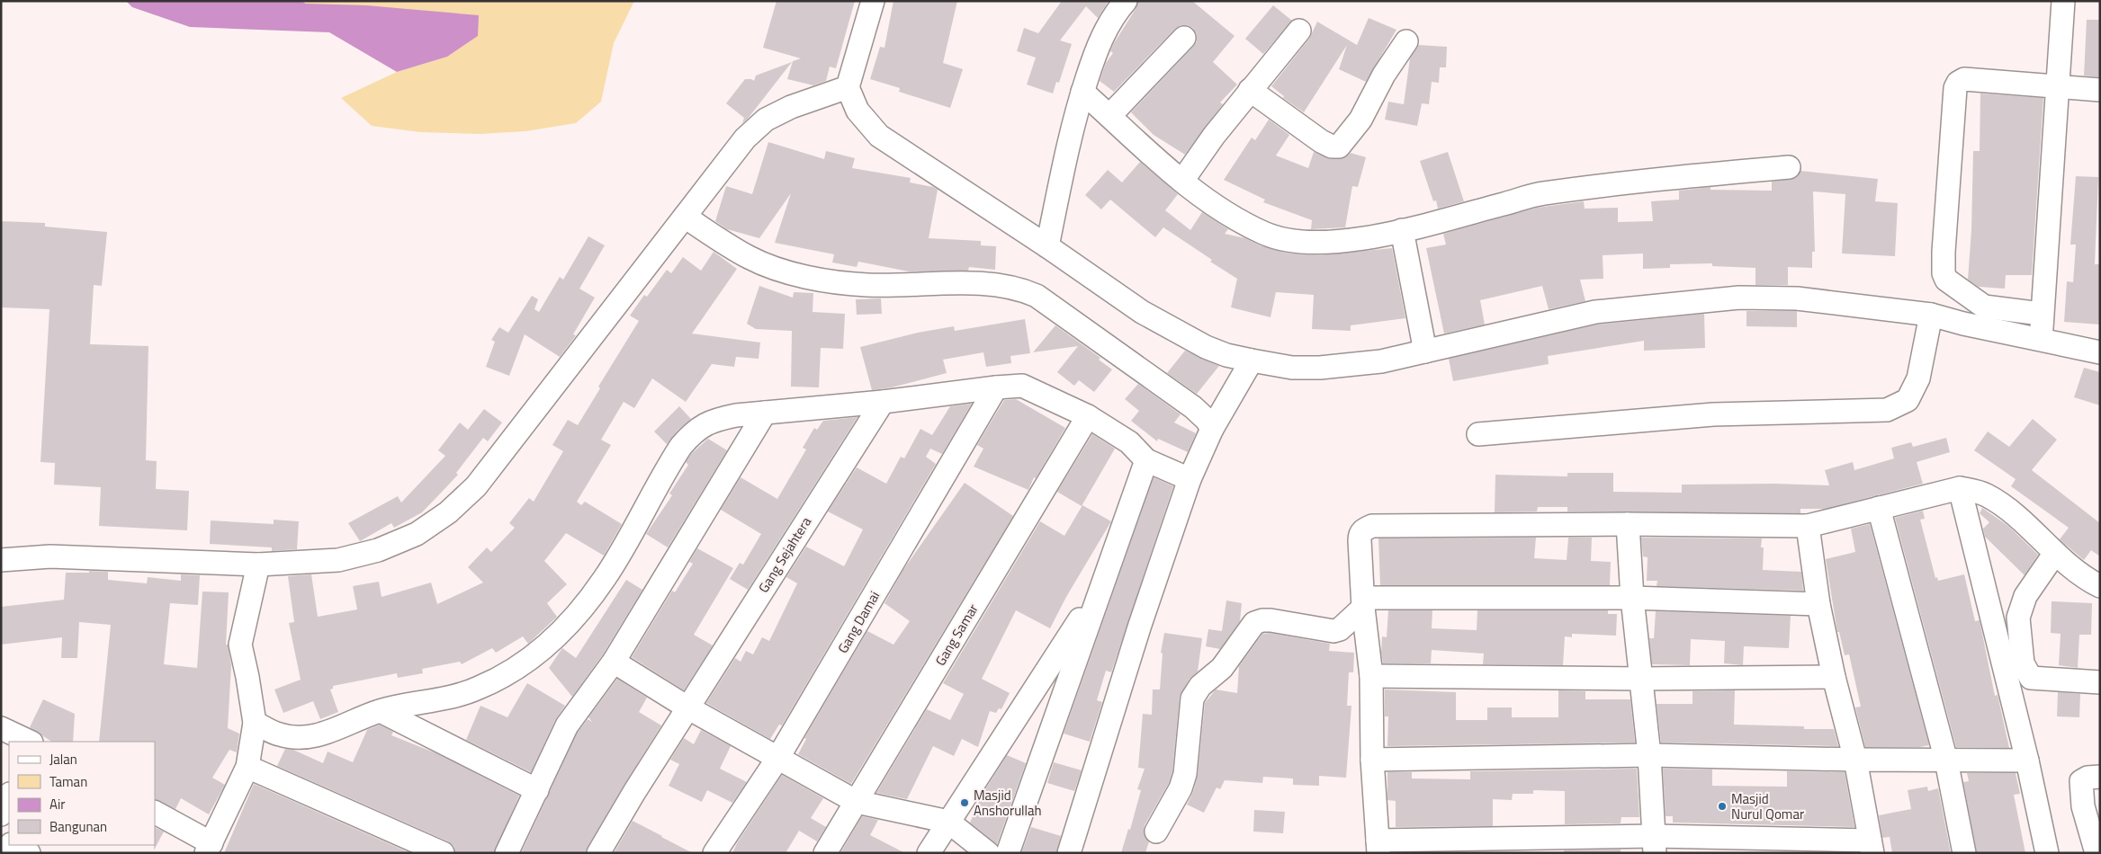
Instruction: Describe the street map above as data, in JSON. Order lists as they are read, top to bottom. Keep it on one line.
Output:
{"streets":{"street":["Gang Sejahtera","Gang Damai","Gang Samar"]},"places":["Masjid Anshorullah","Masjid Nurul Qomar"],"legend":["Jalan","Taman","Air","Bangunan"]}
